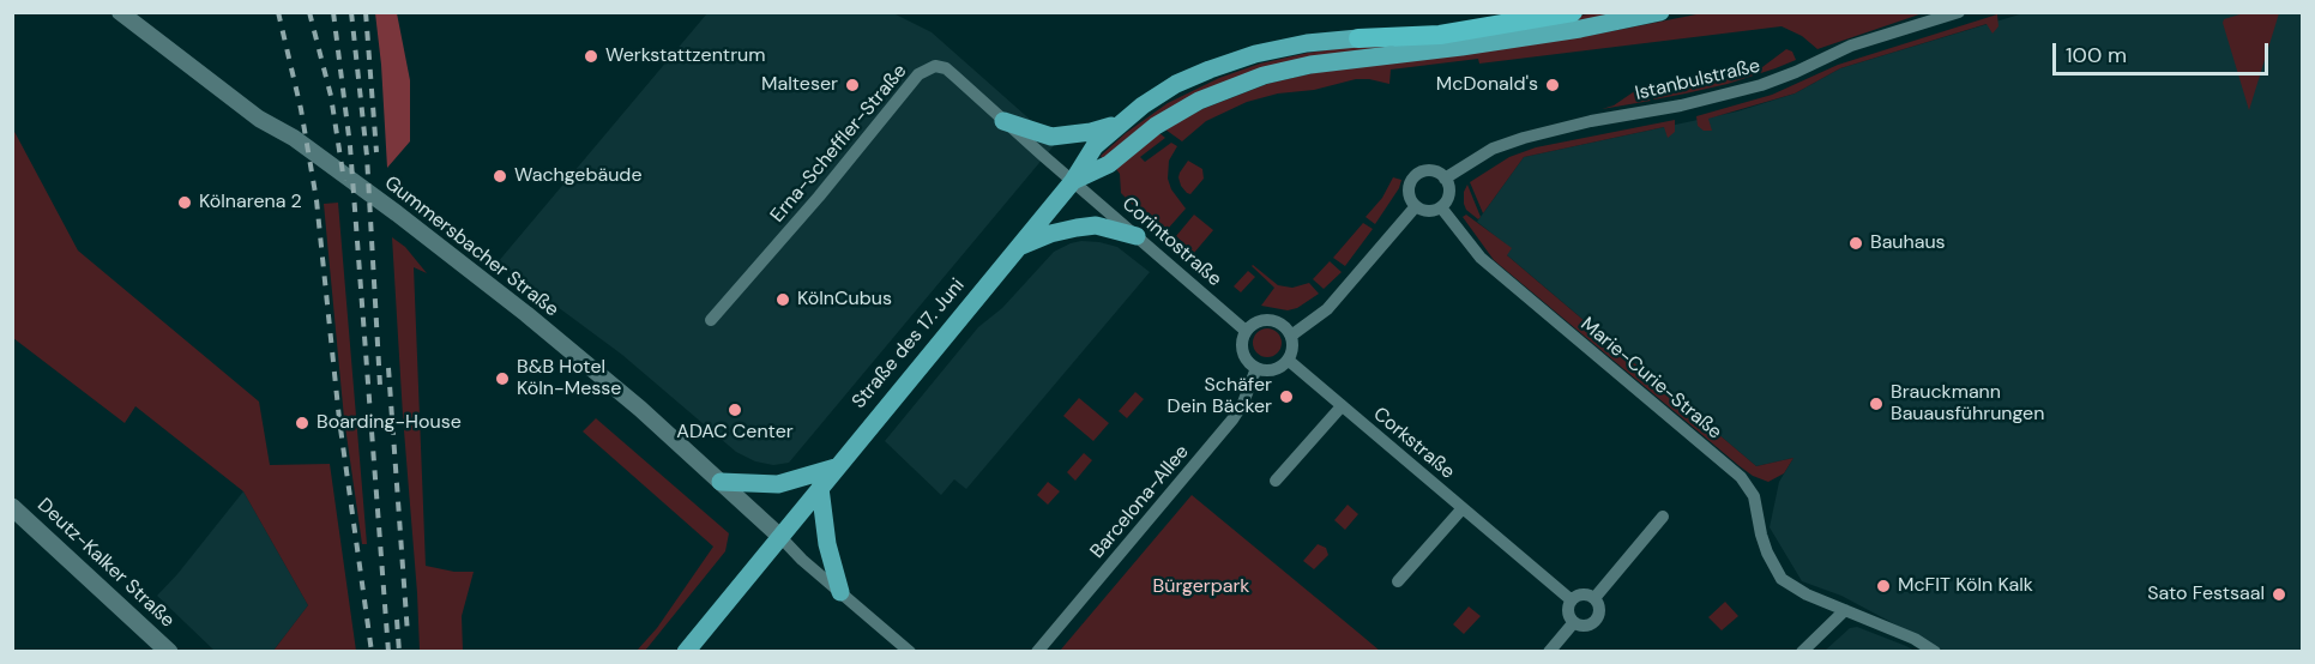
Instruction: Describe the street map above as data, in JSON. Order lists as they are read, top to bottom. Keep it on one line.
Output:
{"streets":{"main road":["Straße des 17. Juni","Deutz-Kalker Straße"],"street":["Istanbulstraße","Erna-Scheffler-Straße","Corintostraße","Gummersbacher Straße","Marie-Curie-Straße","Corkstraße","Barcelona-Allee"]},"crossings":[["Istanbulstraße","Marie-Curie-Straße"],["Erna-Scheffler-Straße","Corintostraße"],["Erna-Scheffler-Straße","Straße des 17. Juni"],["Corintostraße","Straße des 17. Juni"],["Corintostraße","Corkstraße"],["Corintostraße","Barcelona-Allee"],["Gummersbacher Straße","Straße des 17. Juni"],["Corkstraße","Barcelona-Allee"]],"parks":["Bürgerpark"],"places":["Werkstattzentrum","Malteser","McDonald's","Wachgebäude","Kölnarena 2","Bauhaus","KölnCubus","B&B Hotel Köln-Messe","Schäfer Dein Bäcker","Brauckmann Bauausführungen","ADAC Center","Boarding-House","McFIT Köln Kalk","Sato Festsaal"],"scale_bar":"100 m"}
